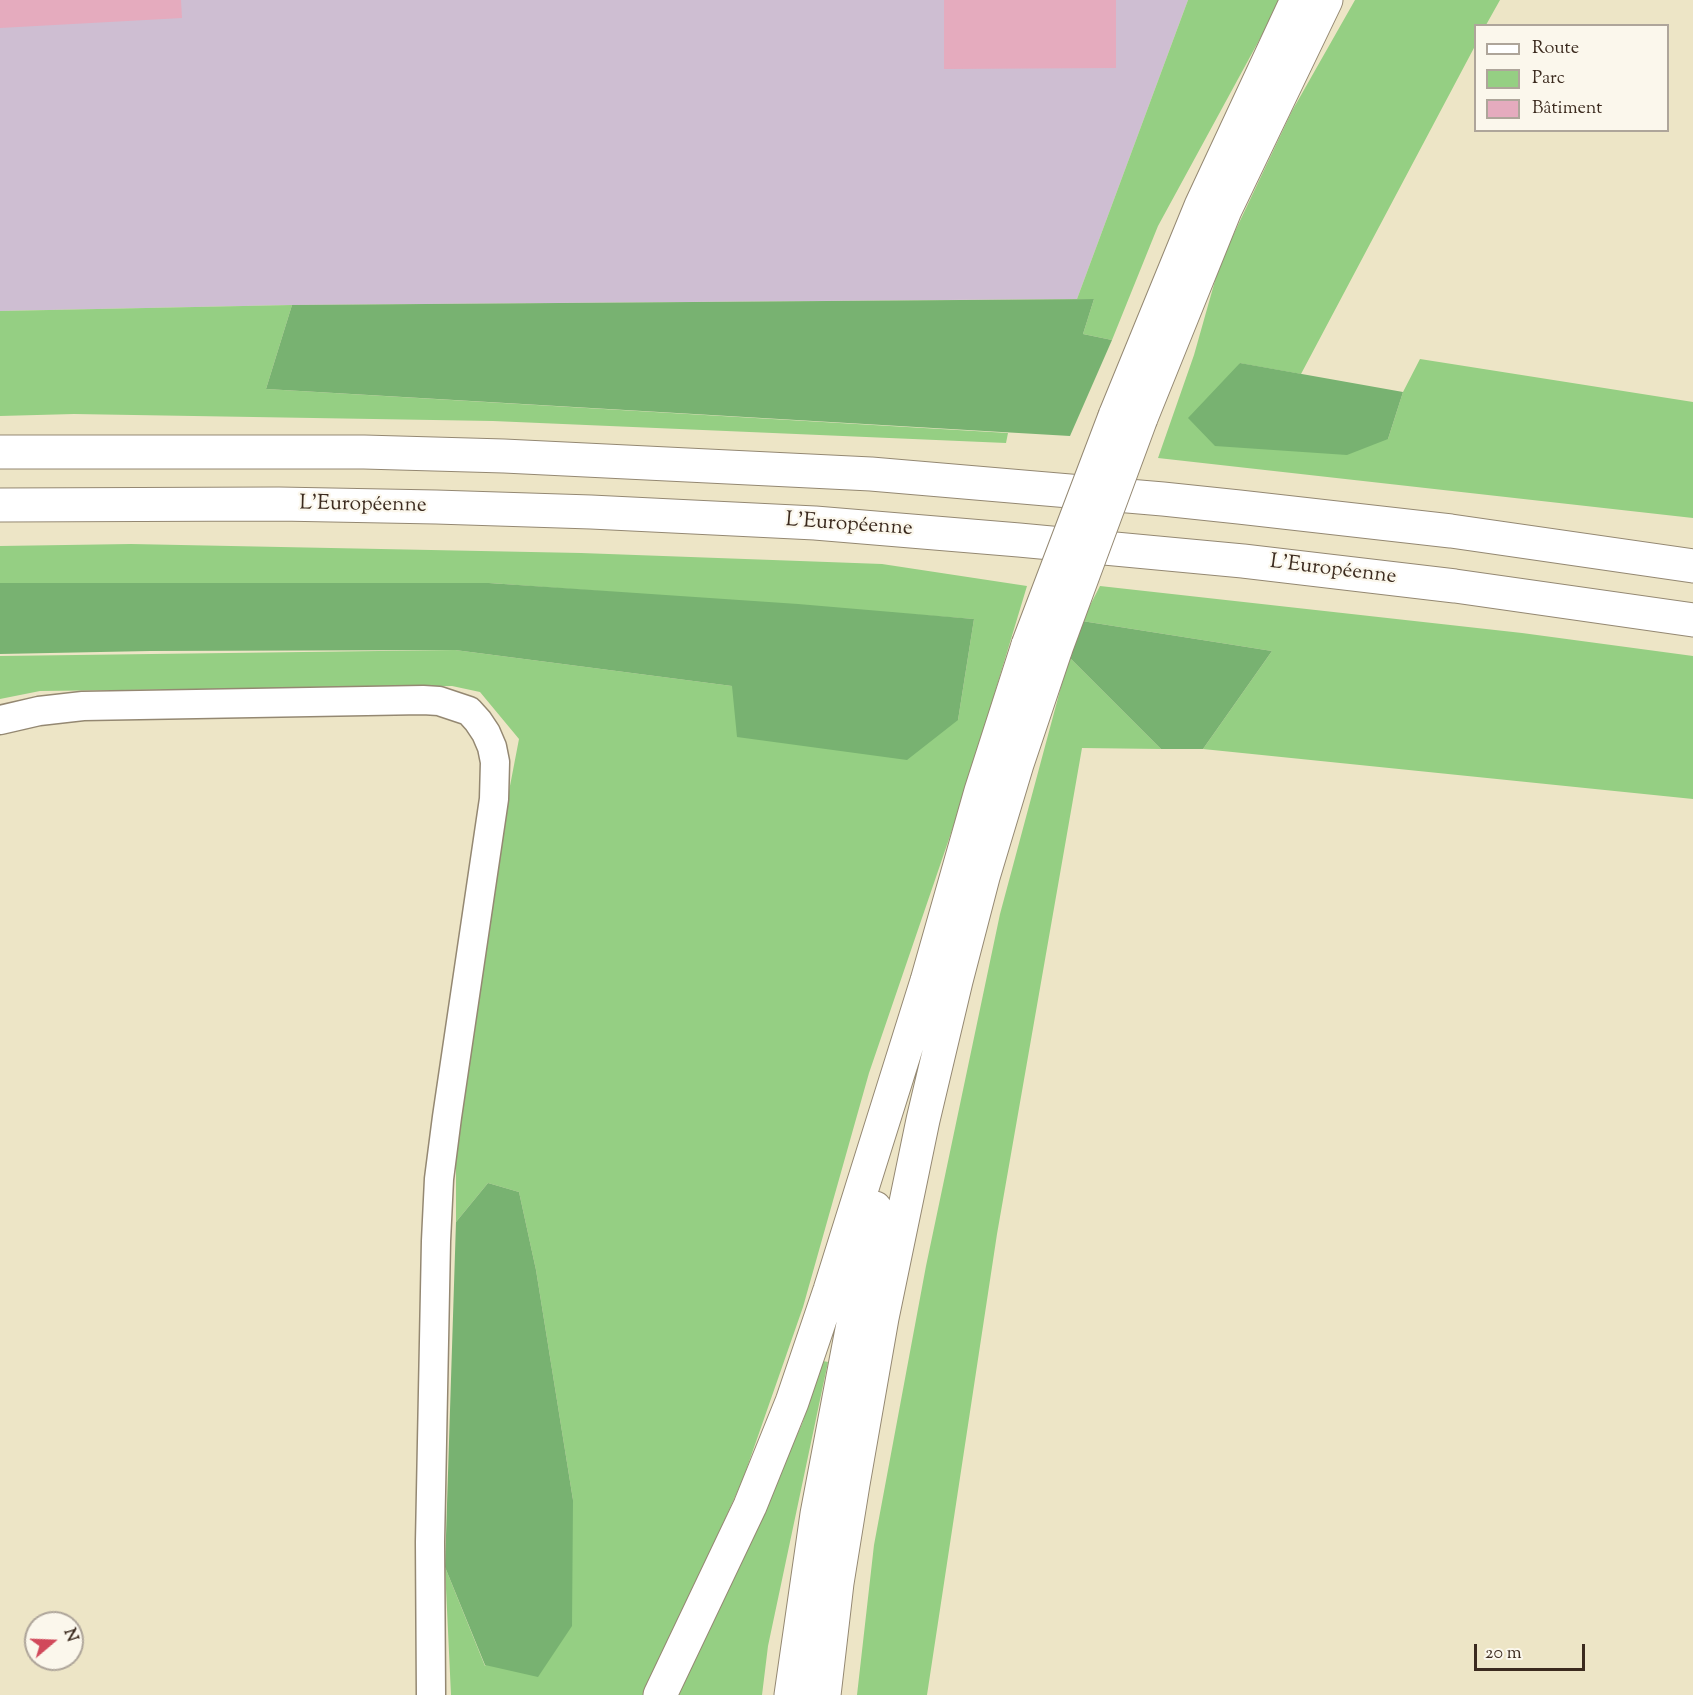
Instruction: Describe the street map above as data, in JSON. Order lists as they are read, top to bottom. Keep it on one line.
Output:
{"streets":{"highway":["L'Européenne"]},"legend":["Route","Parc","Bâtiment"],"scale_bar":"20 m","north":"right"}
